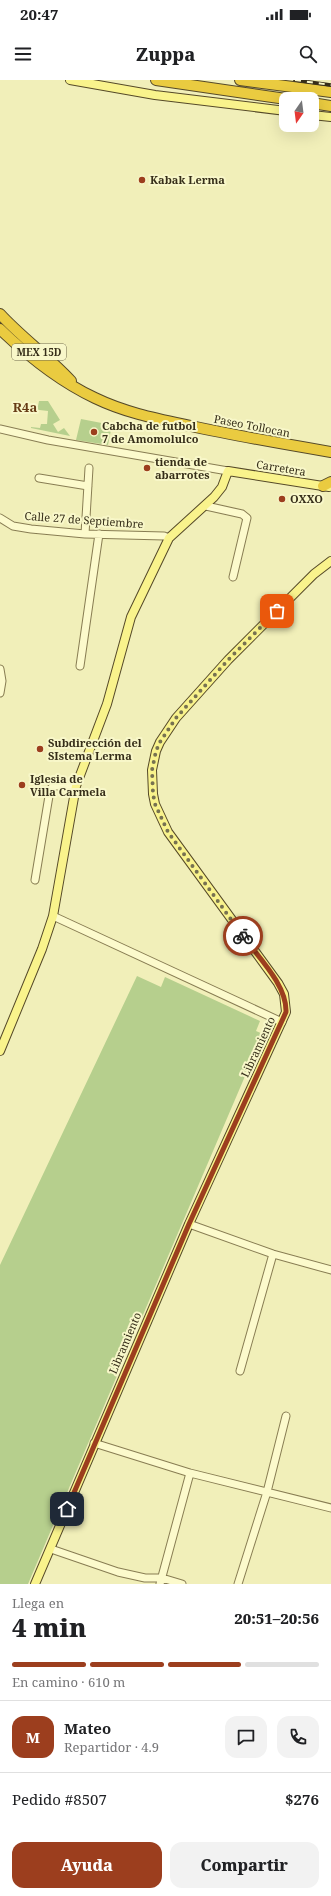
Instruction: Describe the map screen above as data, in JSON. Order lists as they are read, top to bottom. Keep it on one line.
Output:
{"streets":{"highway":["MEX 15D","Paseo Tollocan"],"main road":["Carretera","Libramiento"],"street":["Calle 27 de Septiembre"]},"crossings":[["MEX 15D","Paseo Tollocan"]],"districts":["R4a"],"places":["Kabak Lerma","Cabcha de futbol 7 de Amomolulco","tienda de abarrotes","OXXO","Subdirección del SIstema Lerma","Iglesia de Villa Carmela"],"north":"bottom","page":{"status":"20:47","header":"Zuppa","heading":["4 min","Llega en","20:51–20:56"],"panel":["Mateo","Repartidor · 4.9","Pedido #8507","$276"],"bar":"En camino · 610 m","round":"M","buttons":["Ayuda","Compartir"]}}
